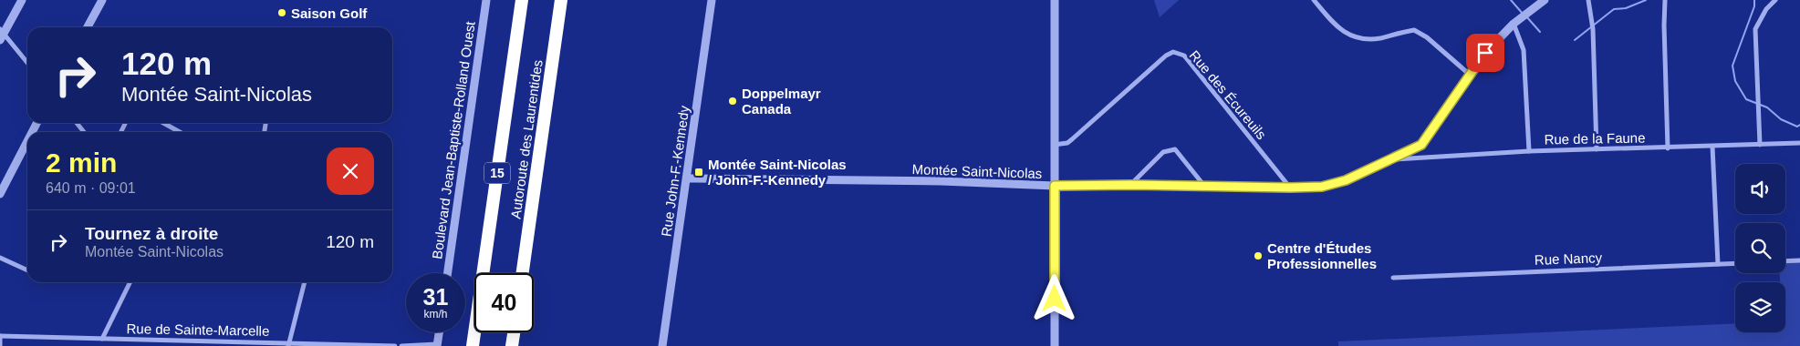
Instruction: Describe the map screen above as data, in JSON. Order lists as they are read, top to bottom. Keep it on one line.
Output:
{"streets":{"highway":["Autoroute des Laurentides","15"],"street":["Rue des Écureuils","Rue de la Faune","Boulevard Jean-Baptiste-Rolland Ouest","Rue John-F.-Kennedy","Montée Saint-Nicolas","Rue Nancy","Rue de Sainte-Marcelle"]},"crossings":[["Rue des Écureuils","Montée Saint-Nicolas"],["Rue de la Faune","Montée Saint-Nicolas"],["Rue John-F.-Kennedy","Montée Saint-Nicolas"]],"places":{"other":["Saison Golf","Doppelmayr Canada","Centre d'Études Professionnelles"],"transit":["Montée Saint-Nicolas / John-F.-Kennedy"]},"page":{"turn":["120 m","Montée Saint-Nicolas"],"heading":["2 min","640 m · 09:01"],"list":[{"name":"Tournez à droite","note":"Montée Saint-Nicolas","value":"120 m"}],"speed":"31 km/h","limit":"40"}}
